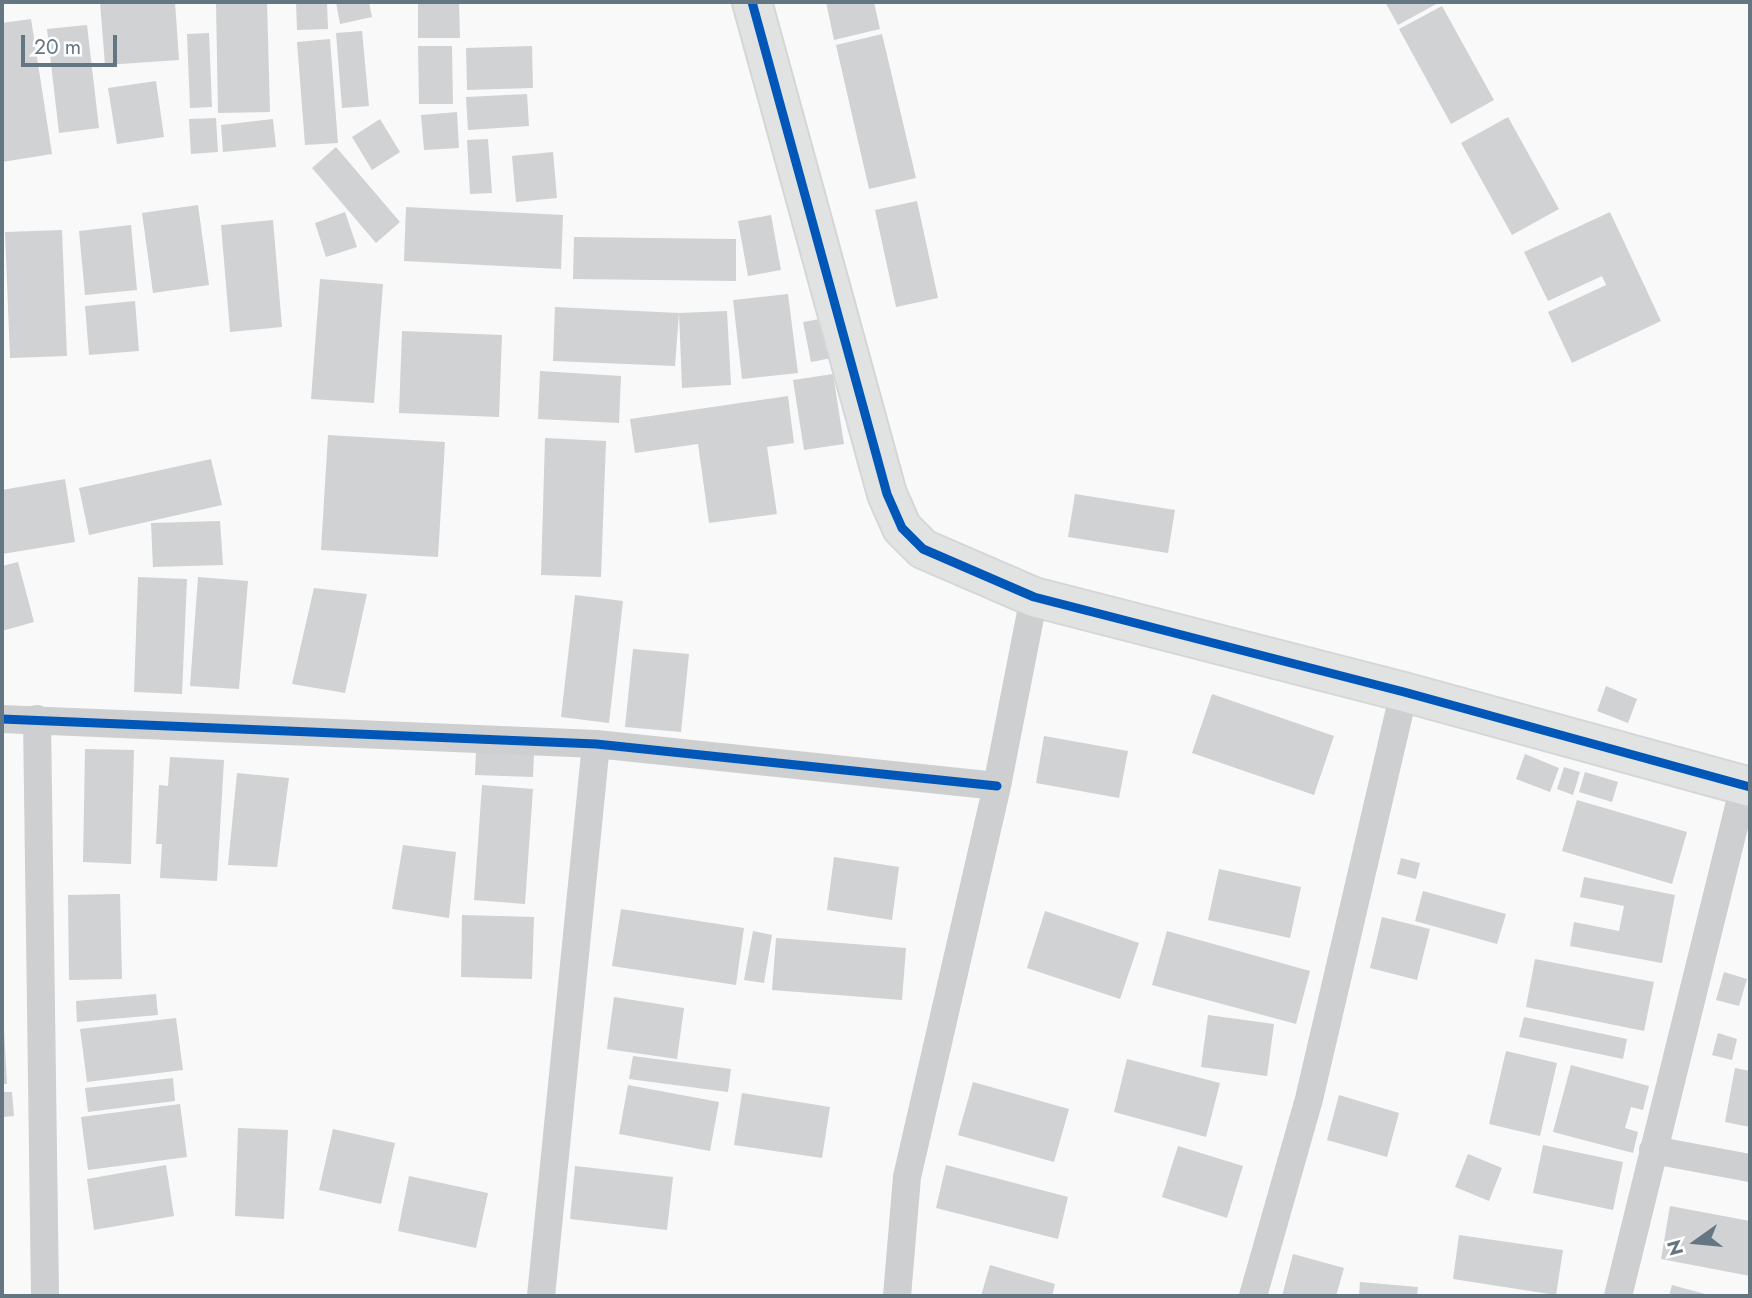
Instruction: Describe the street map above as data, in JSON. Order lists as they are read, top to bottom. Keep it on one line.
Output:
{"scale_bar":"20 m","north":"left"}
